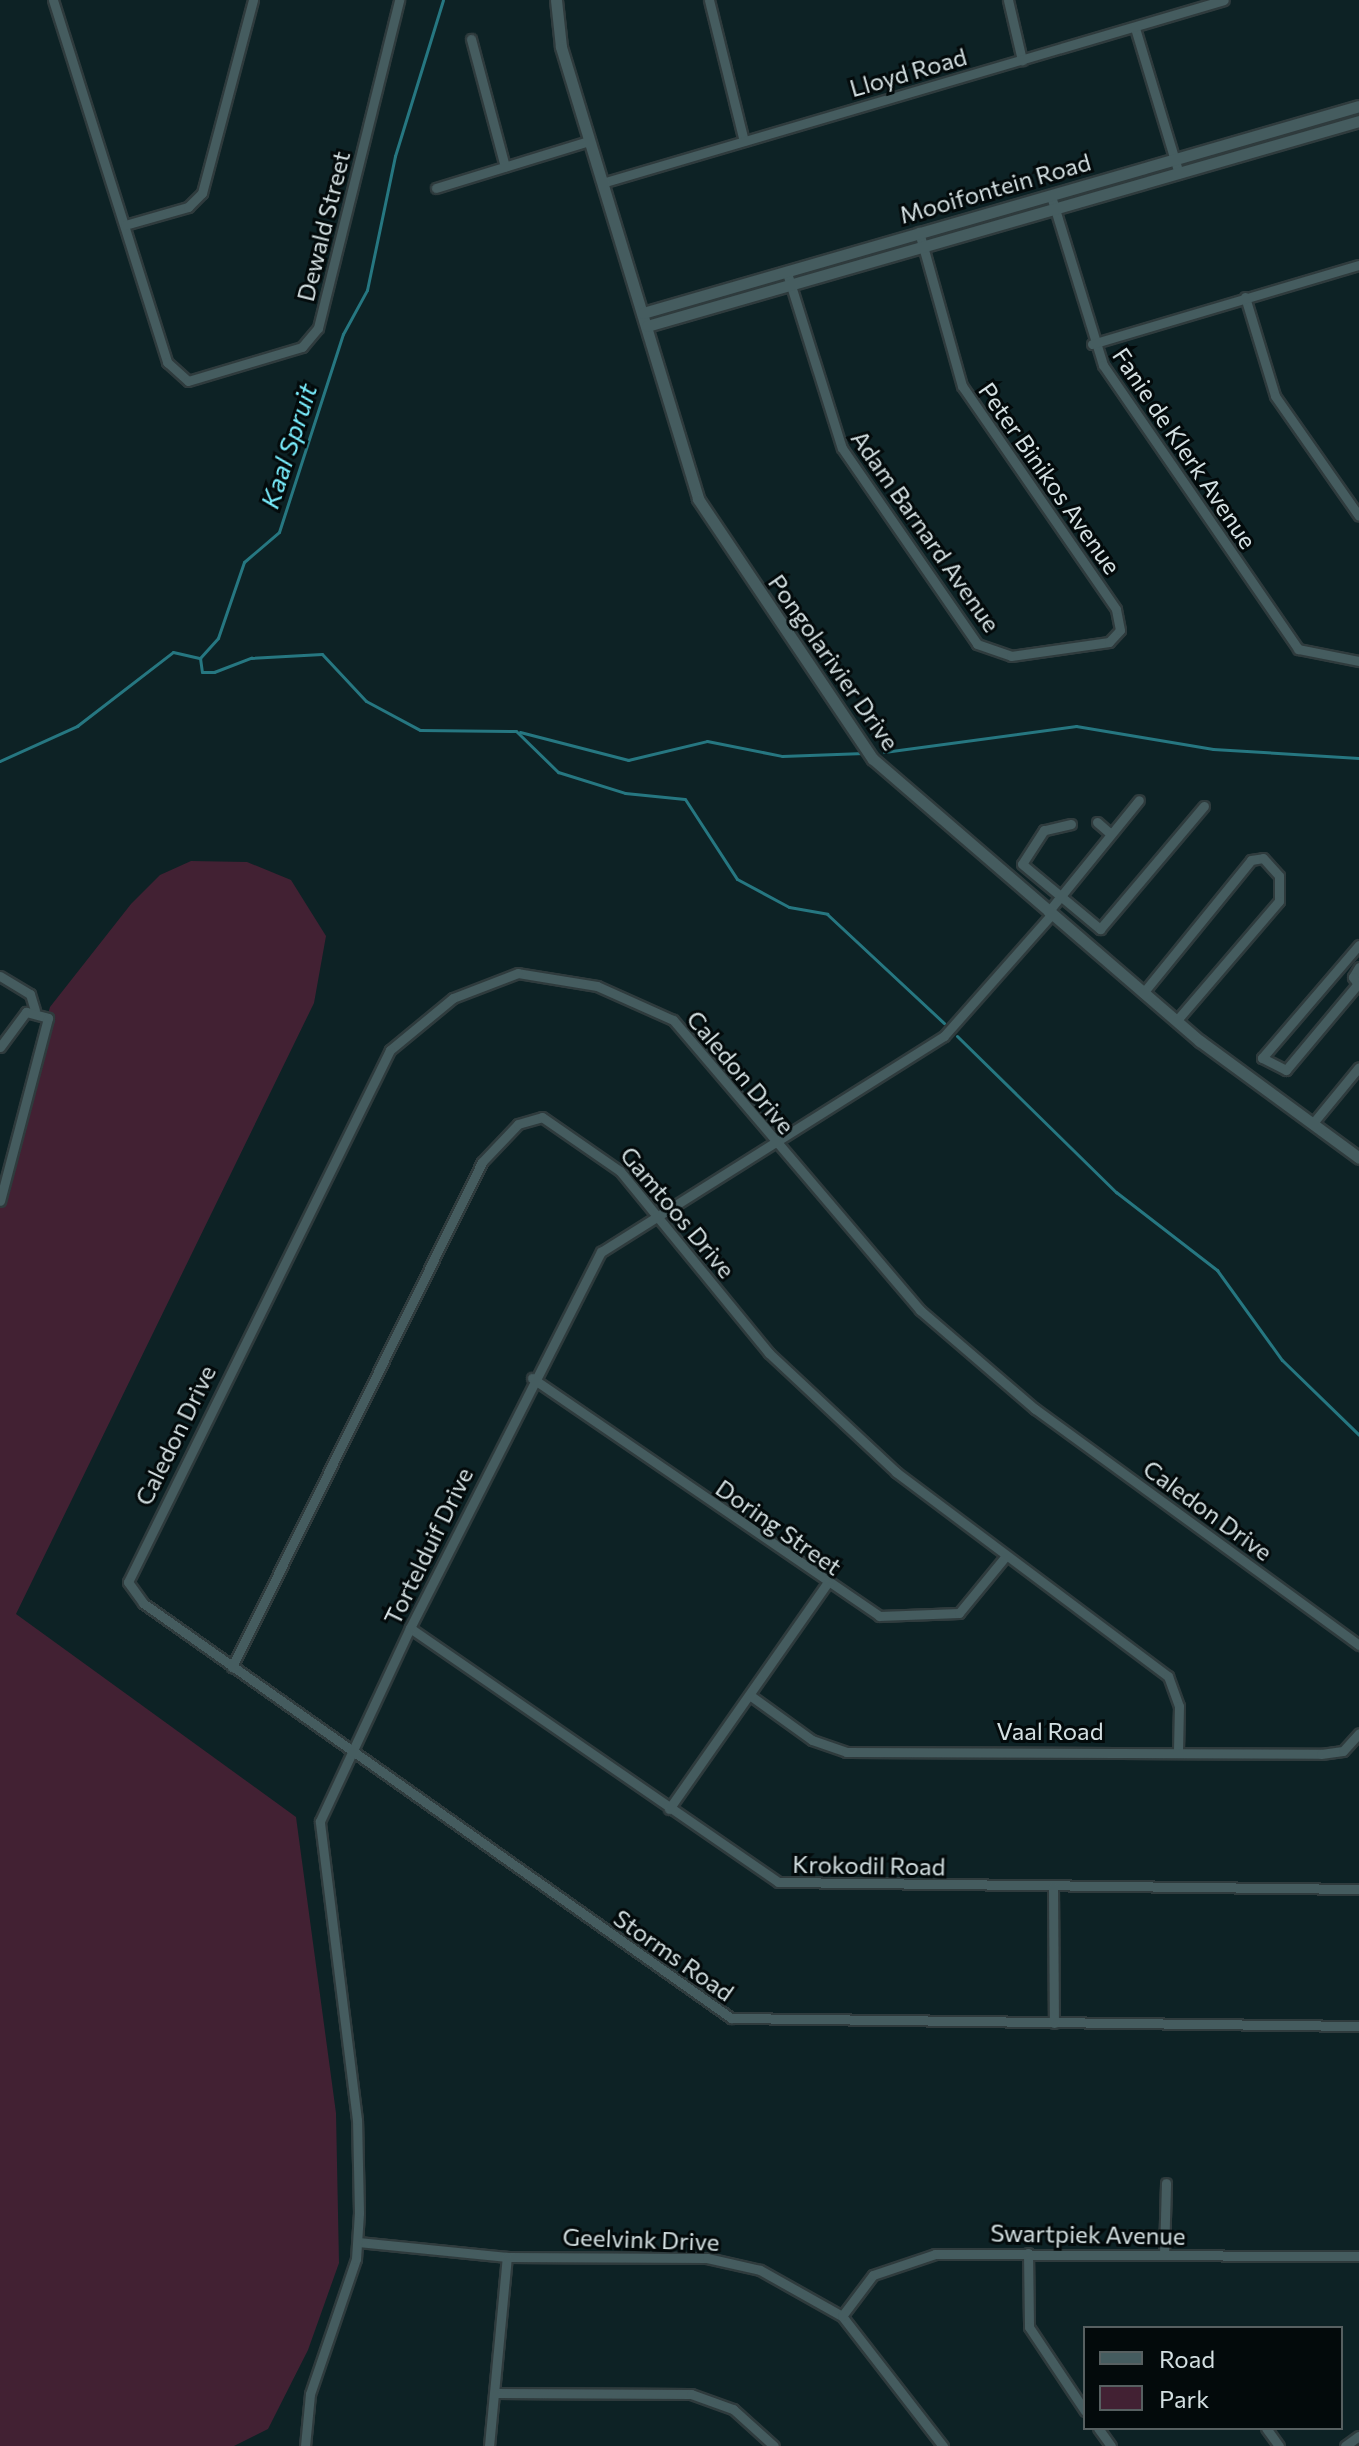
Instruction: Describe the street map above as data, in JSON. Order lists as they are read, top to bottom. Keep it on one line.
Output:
{"streets":{"street":["Lloyd Road","Mooifontein Road","Dewald Street","Fanie de Klerk Avenue","Peter Binikos Avenue","Adam Barnard Avenue","Pongolarivier Drive","Caledon Drive","Gamtoos Drive","Doring Street","Tortelduif Drive","Vaal Road","Krokodil Road","Storms Road","Swartpiek Avenue","Geelvink Drive"]},"crossings":[["Lloyd Road","Pongolarivier Drive"],["Mooifontein Road","Fanie de Klerk Avenue"],["Mooifontein Road","Peter Binikos Avenue"],["Mooifontein Road","Adam Barnard Avenue"],["Mooifontein Road","Pongolarivier Drive"],["Peter Binikos Avenue","Adam Barnard Avenue"],["Pongolarivier Drive","Tortelduif Drive"],["Caledon Drive","Tortelduif Drive"],["Caledon Drive","Storms Road"],["Gamtoos Drive","Doring Street"],["Gamtoos Drive","Tortelduif Drive"],["Gamtoos Drive","Vaal Road"],["Gamtoos Drive","Storms Road"],["Doring Street","Tortelduif Drive"],["Tortelduif Drive","Krokodil Road"],["Tortelduif Drive","Storms Road"],["Tortelduif Drive","Geelvink Drive"],["Swartpiek Avenue","Geelvink Drive"]],"water":["Kaal Spruit"],"legend":["Road","Park"]}
